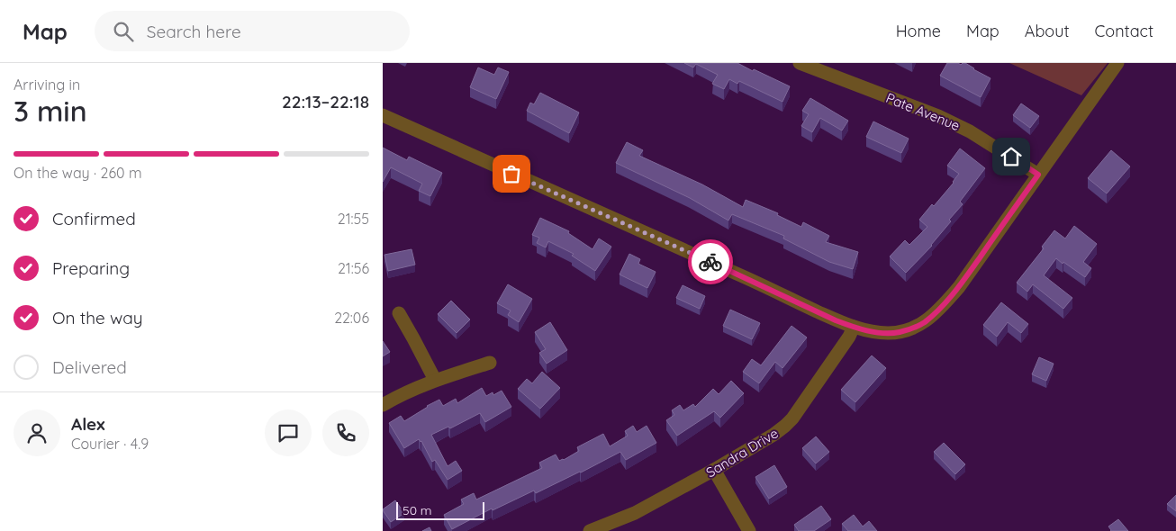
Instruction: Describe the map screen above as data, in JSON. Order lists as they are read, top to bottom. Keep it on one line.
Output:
{"streets":{"street":["Pate Avenue","Sandra Drive"]},"scale_bar":"50 m","page":{"header":"Map","search":"Search here","nav":["Home","Map","About","Contact"],"heading":["3 min","Arriving in","22:13–22:18"],"panel":["Alex","Courier · 4.9"],"bar":"On the way · 260 m","list":[["Confirmed","21:55"],["Preparing","21:56"],["On the way","22:06"],"Delivered"],"scale":"50 m"}}
